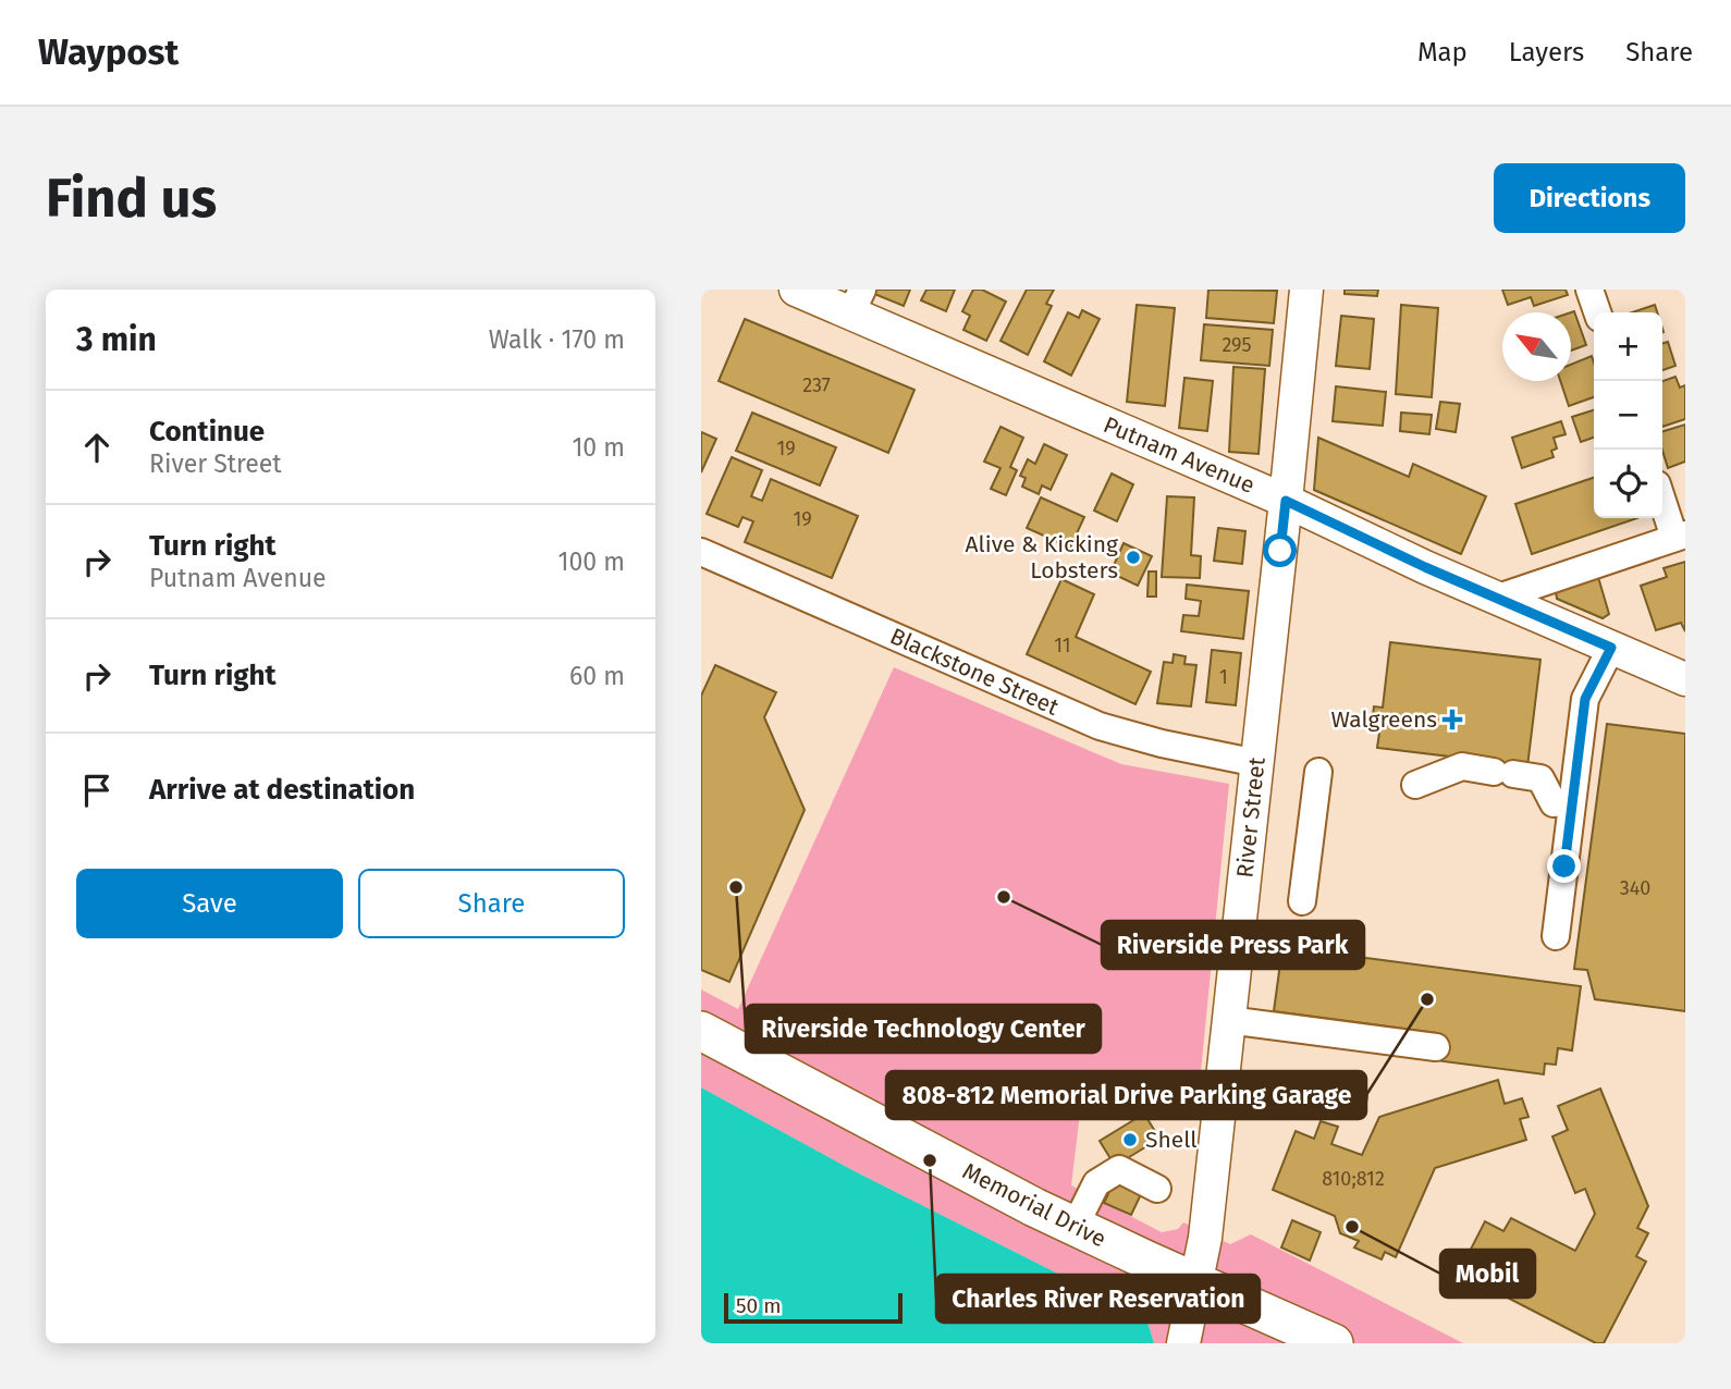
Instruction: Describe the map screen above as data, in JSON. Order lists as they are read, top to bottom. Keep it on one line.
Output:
{"streets":{"highway":["Memorial Drive"],"main road":["Putnam Avenue","River Street"],"street":["Blackstone Street"]},"crossings":[["Putnam Avenue","River Street"],["Blackstone Street","River Street"],["River Street","Memorial Drive"]],"places":{"other":["Alive & Kicking Lobsters","Riverside Technology Center","Riverside Press Park","808-812 Memorial Drive Parking Garage","Shell","Charles River Reservation","Mobil"],"health":["Walgreens"]},"house_numbers":["295","237","19","19","11","1","340","810;812"],"scale_bar":"50 m","north":"top left","page":{"header":"Waypost","nav":["Map","Layers","Share"],"buttons":["Directions",["Save","Share"]],"title":"Find us","heading":["3 min","Walk · 170 m"],"map_buttons":["+","−"],"list":[["Continue","River Street","10 m"],["Turn right","Putnam Avenue","100 m"],["Turn right","60 m"],"Arrive at destination"],"scale":"50 m"}}
